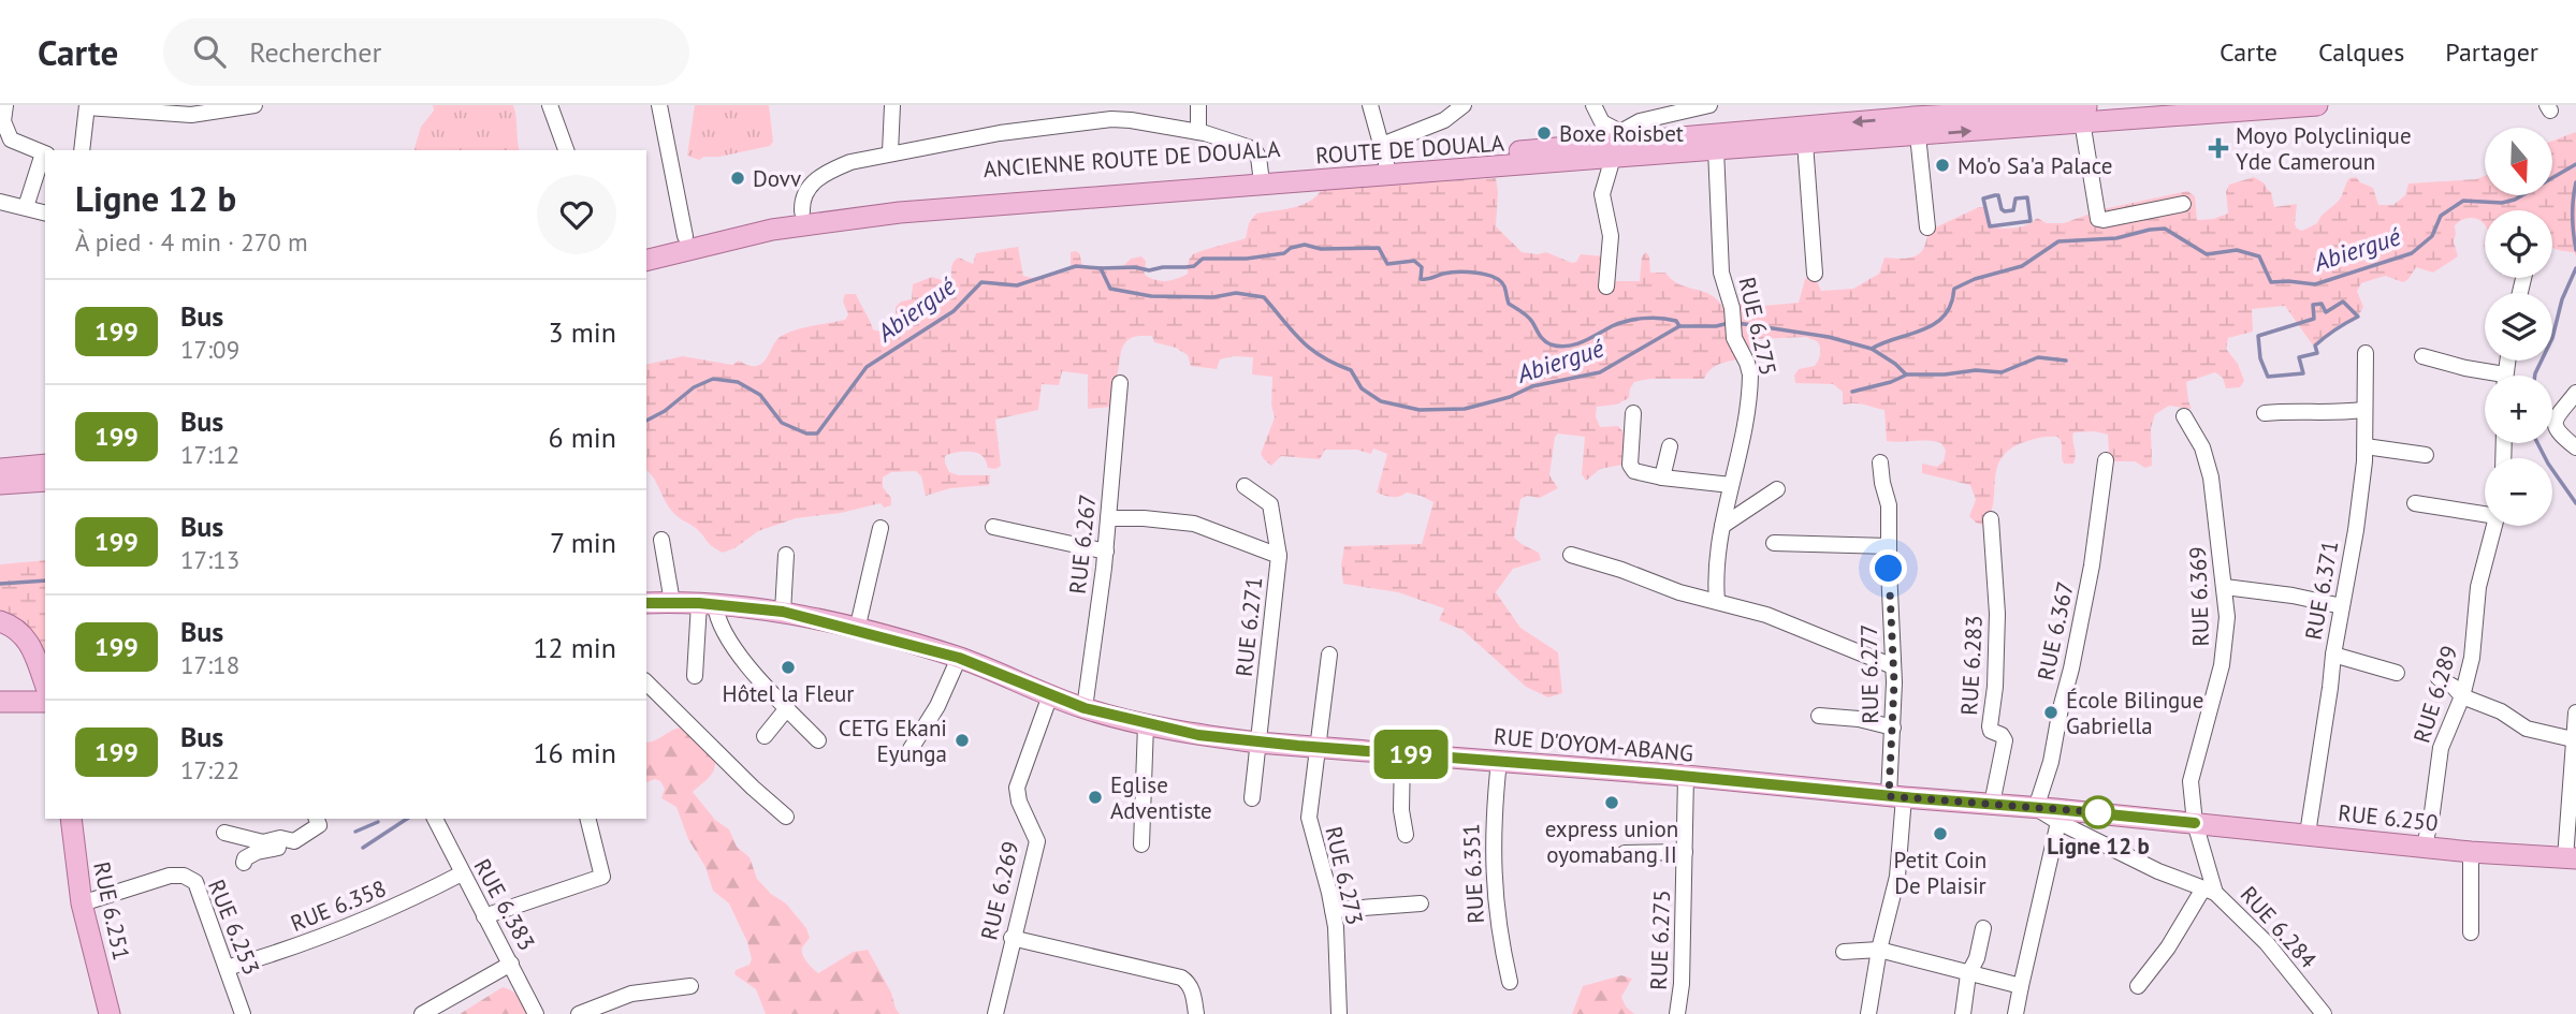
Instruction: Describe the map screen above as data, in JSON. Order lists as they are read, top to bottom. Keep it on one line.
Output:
{"streets":{"main road":["ROUTE DE DOUALA","ANCIENNE ROUTE DE DOUALA","RUE D'OYOM-ABANG","RUE 6.250","RUE 6.251"],"street":["RUE 6.275","RUE 6.267","RUE 6.371","RUE 6.369","RUE 6.271","RUE 6.367","RUE 6.283","RUE 6.277","RUE 6.289","RUE 6.351","RUE 6.273","RUE 6.269","RUE 6.383","RUE 6.358","RUE 6.253","RUE 6.284"]},"crossings":[["ROUTE DE DOUALA","ANCIENNE ROUTE DE DOUALA"],["ROUTE DE DOUALA","RUE 6.275"],["RUE 6.275","RUE D'OYOM-ABANG"],["RUE 6.267","RUE 6.271"],["RUE 6.267","RUE D'OYOM-ABANG"],["RUE 6.371","RUE 6.250"],["RUE 6.369","RUE D'OYOM-ABANG"],["RUE 6.369","RUE 6.250"],["RUE 6.369","RUE 6.284"],["RUE 6.271","RUE D'OYOM-ABANG"],["RUE 6.367","RUE D'OYOM-ABANG"],["RUE 6.283","RUE D'OYOM-ABANG"],["RUE 6.277","RUE D'OYOM-ABANG"],["RUE 6.289","RUE 6.250"],["RUE D'OYOM-ABANG","RUE 6.250"],["RUE D'OYOM-ABANG","RUE 6.351"],["RUE D'OYOM-ABANG","RUE 6.273"],["RUE D'OYOM-ABANG","RUE 6.269"],["RUE D'OYOM-ABANG","RUE 6.284"],["RUE 6.250","RUE 6.284"],["RUE 6.383","RUE 6.358"],["RUE 6.358","RUE 6.253"],["RUE 6.251","RUE 6.253"]],"water":["Abiergué"],"places":{"other":["Boxe Roisbet","Mo'o Sa'a Palace","Dovv","Hôtel la Fleur","École Bilingue Gabriella","CETG Ekani Eyunga","Eglise Adventiste","express union oyomabang II","Ligne 12 b","Petit Coin De Plaisir"],"health":["Moyo Polyclinique Yde Cameroun"]},"lines":["bus line 199"],"north":"bottom","page":{"header":"Carte","search":"Rechercher","nav":["Carte","Calques","Partager"],"on_map":"199","map_buttons":["+","−"],"heading":["Ligne 12 b","À pied · 4 min · 270 m"],"list":[{"mark":"199","name":"Bus","note":"17:09","value":"3 min"},{"mark":"199","name":"Bus","note":"17:12","value":"6 min"},{"mark":"199","name":"Bus","note":"17:13","value":"7 min"},{"mark":"199","name":"Bus","note":"17:18","value":"12 min"},{"mark":"199","name":"Bus","note":"17:22","value":"16 min"}]}}
